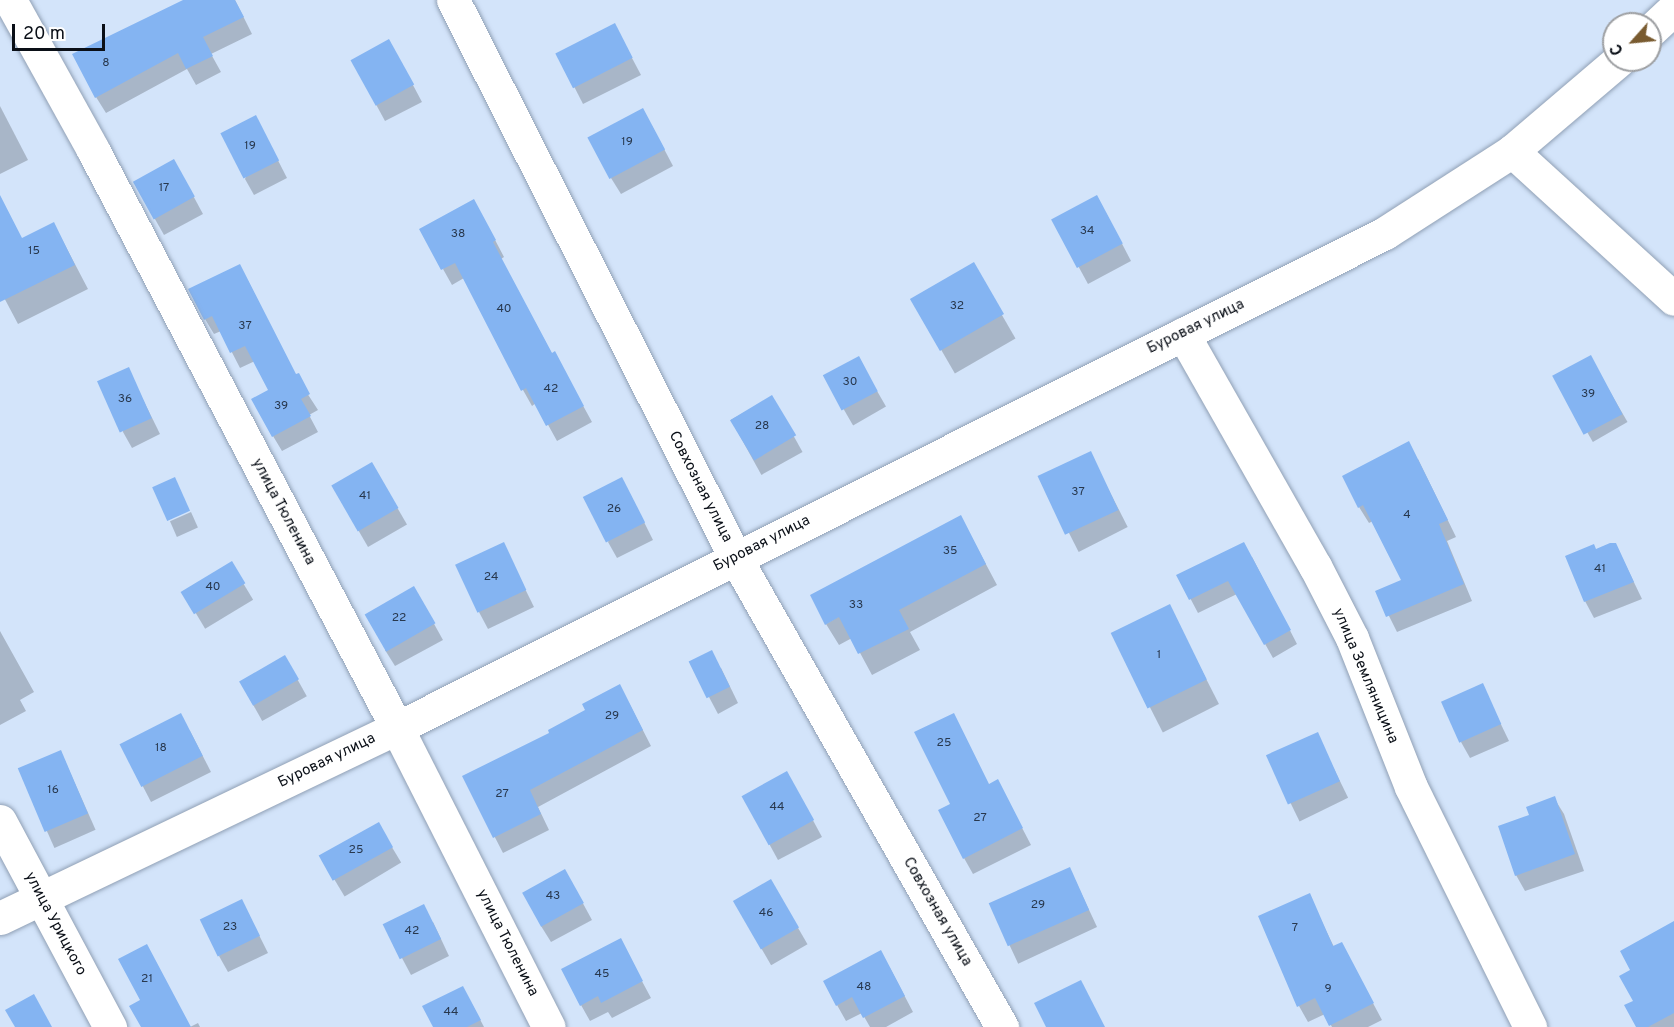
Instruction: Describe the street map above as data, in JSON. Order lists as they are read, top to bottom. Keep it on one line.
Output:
{"streets":{"street":["Буровая улица","Совхозная улица","улица Тюленина","улица Земляницина","улица Урицкого"]},"crossings":[["Буровая улица","Совхозная улица"],["Буровая улица","улица Тюленина"],["Буровая улица","улица Земляницина"],["Буровая улица","улица Урицкого"]],"house_numbers":["8","19","19","17","34","38","15","32","40","37","30","42","39","36","39","28","37","41","26","4","35","41","24","40","33","22","1","29","25","18","16","27","44","27","25","43","29","46","23","7","42","45","21","48","9","44"],"scale_bar":"20 m","north":"bottom left"}
